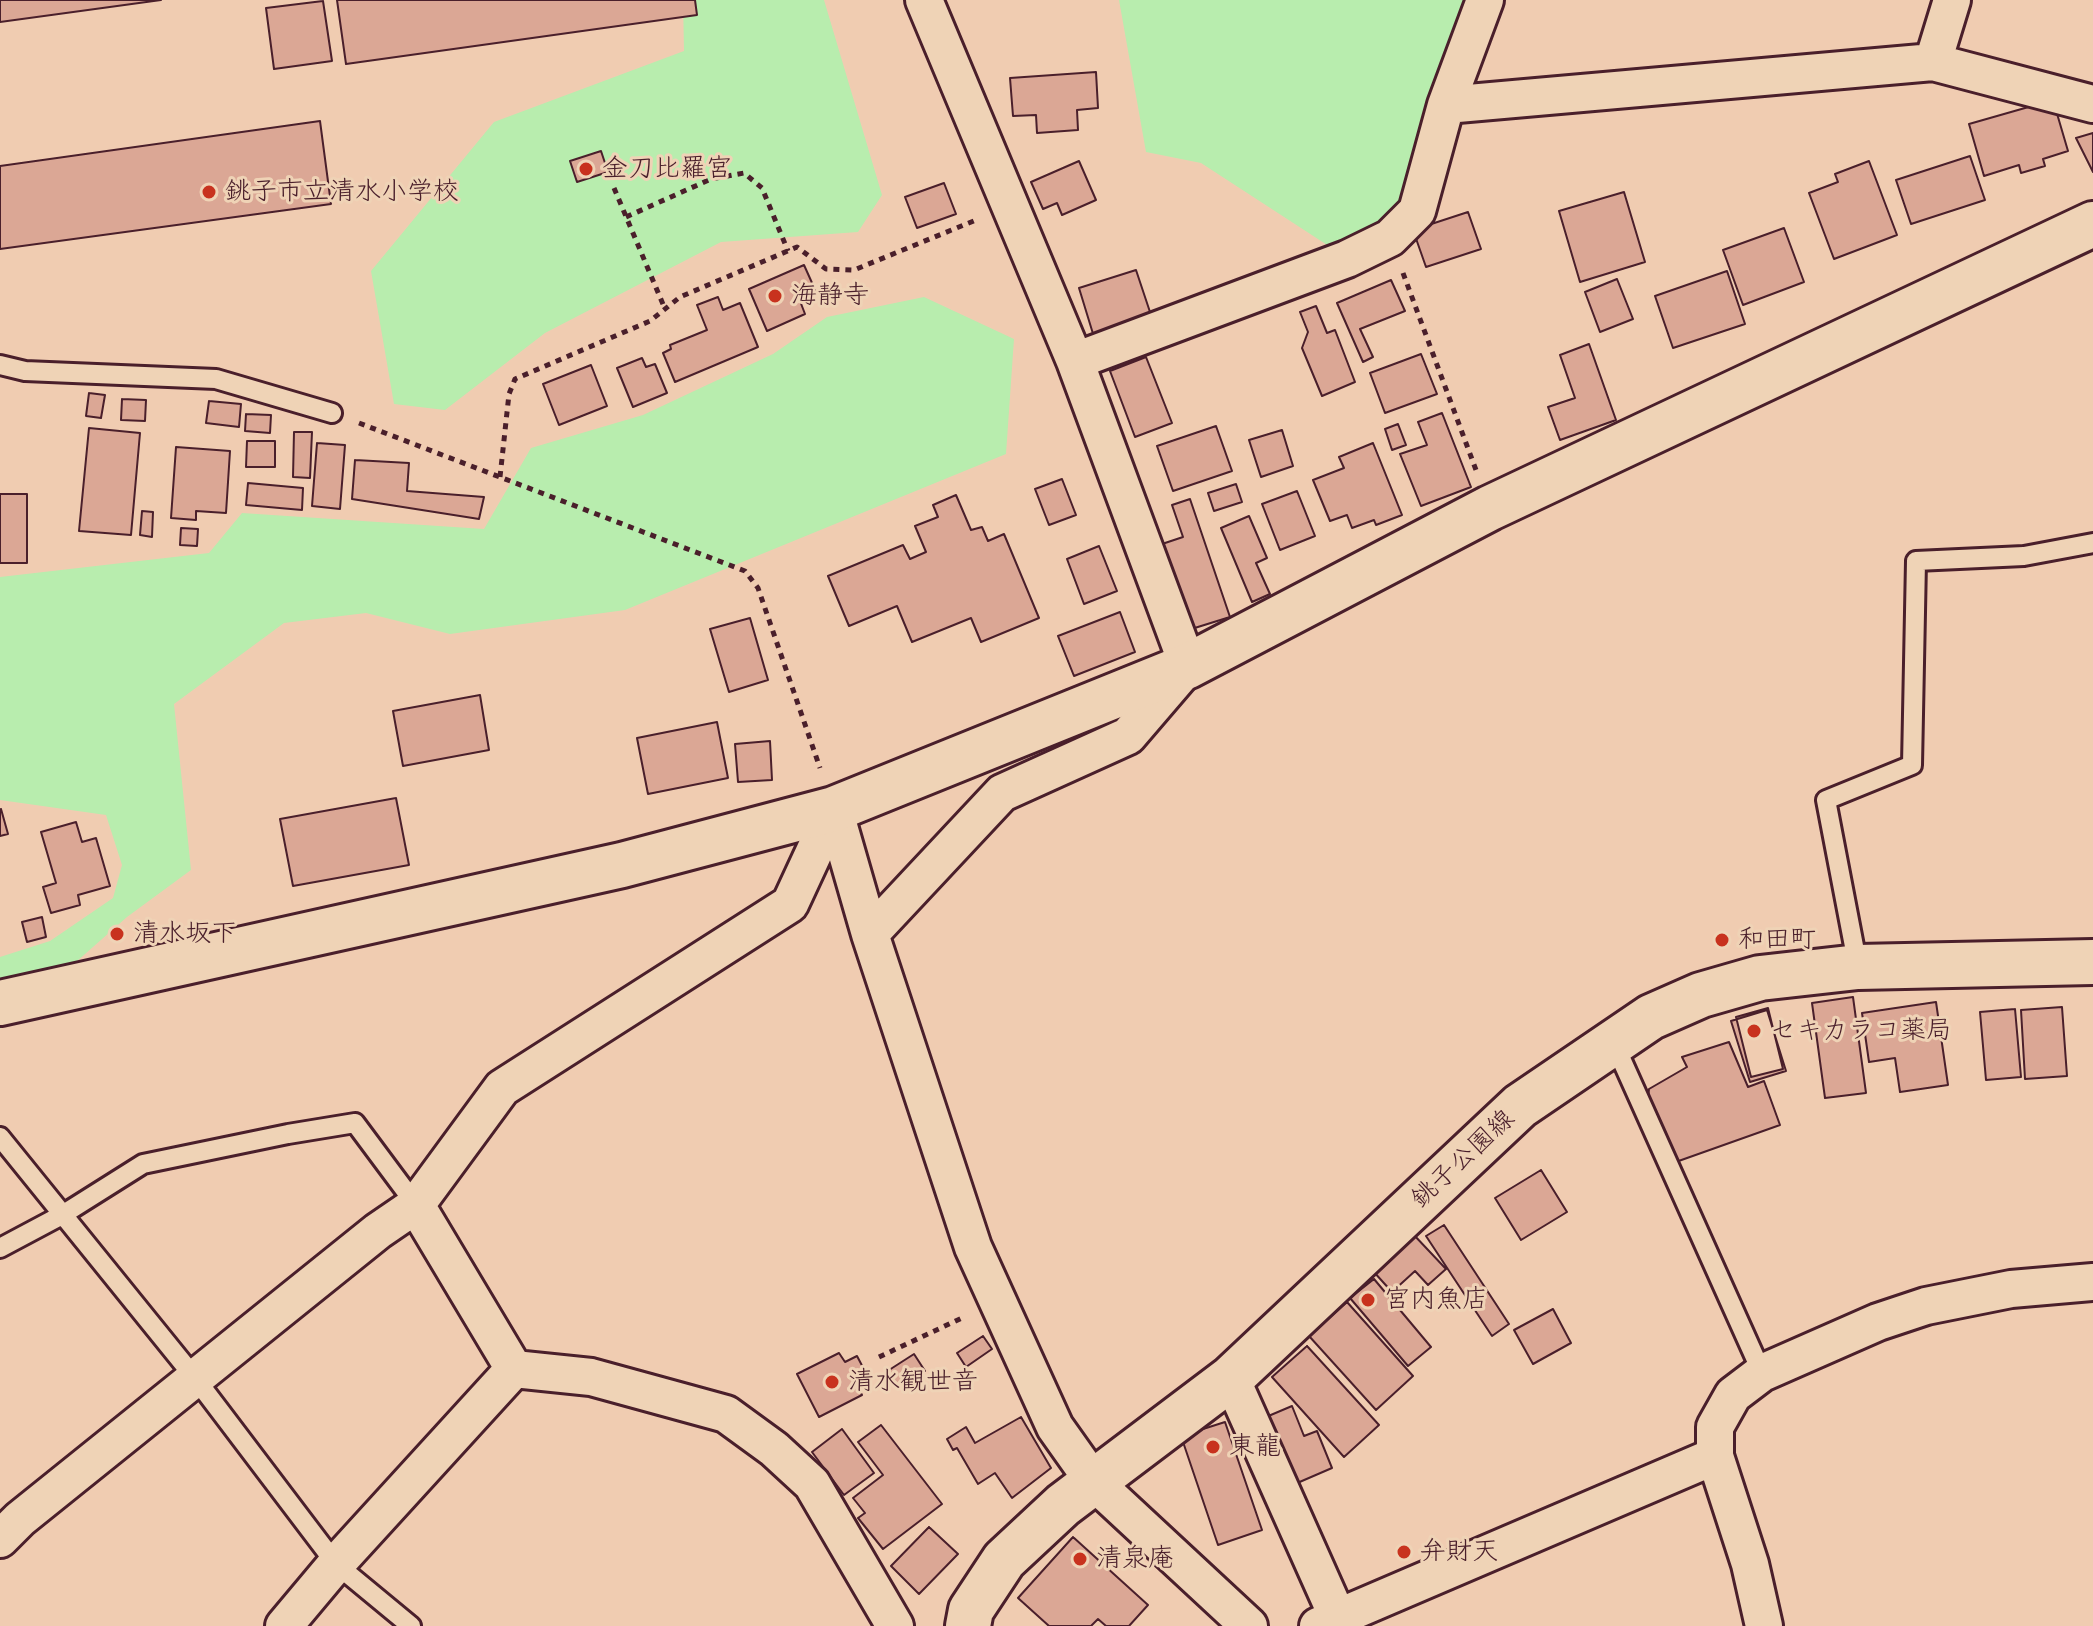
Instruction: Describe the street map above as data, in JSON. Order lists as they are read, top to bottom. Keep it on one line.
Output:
{"streets":{"street":["銚子公園線"]},"places":["金刀比羅宮","銚子市立清水小学校","海静寺","清水坂下","和田町","セキカラコ薬局","宮内魚店","清水観世音","東龍","弁財天","清泉庵"]}
